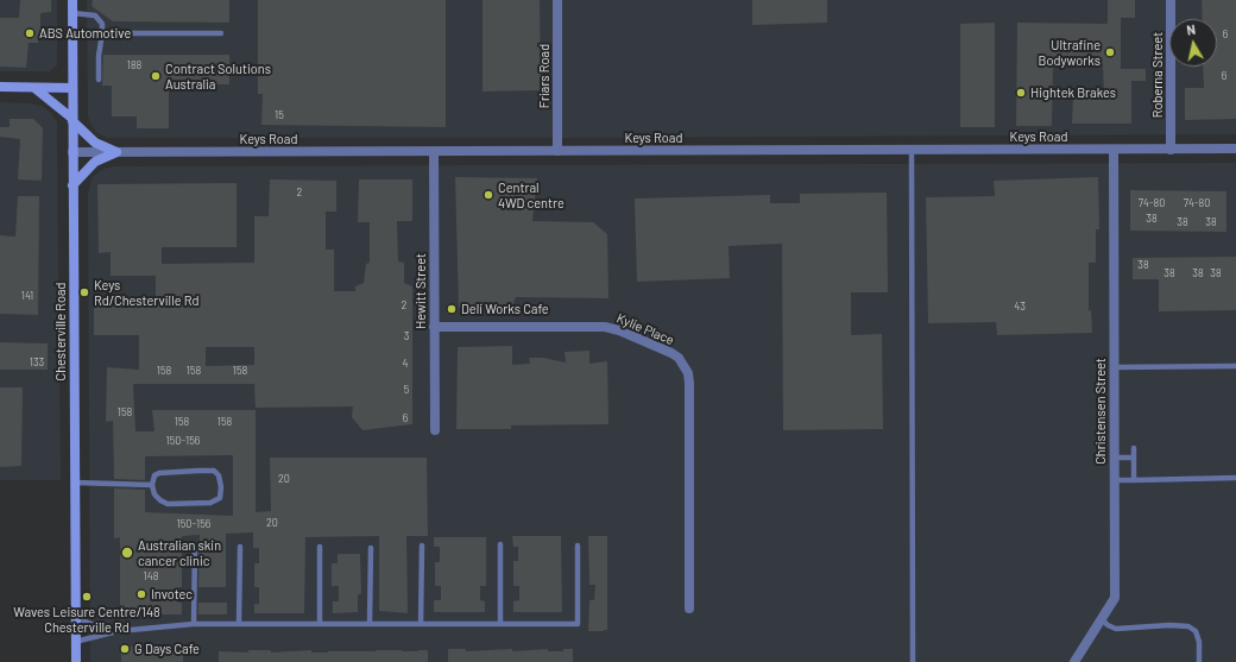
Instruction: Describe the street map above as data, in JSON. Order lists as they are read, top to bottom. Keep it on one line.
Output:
{"streets":{"main road":["Chesterville Road"],"street":["Roberna Street","Friars Road","Keys Road","Hewitt Street","Kylie Place","Christensen Street"]},"crossings":[["Roberna Street","Keys Road"],["Friars Road","Keys Road"],["Keys Road","Hewitt Street"],["Keys Road","Chesterville Road"],["Keys Road","Christensen Street"],["Hewitt Street","Kylie Place"]],"places":["ABS Automotive","Ultrafine Bodyworks","Contract Solutions Australia","Hightek Brakes","Central 4WD centre","Keys Rd/Chesterville Rd","Deli Works Cafe","Australian skin cancer clinic","Invotec","Waves Leisure Centre/148 Chesterville Rd","G Days Cafe"],"house_numbers":["6","188","6","15","2","74-80","74-80","38","38","38","38","38","38","38","141","2","43","3","133","4","158","158","158","5","158","6","158","158","150-156","20","20","150-156","148"],"north":"top"}
